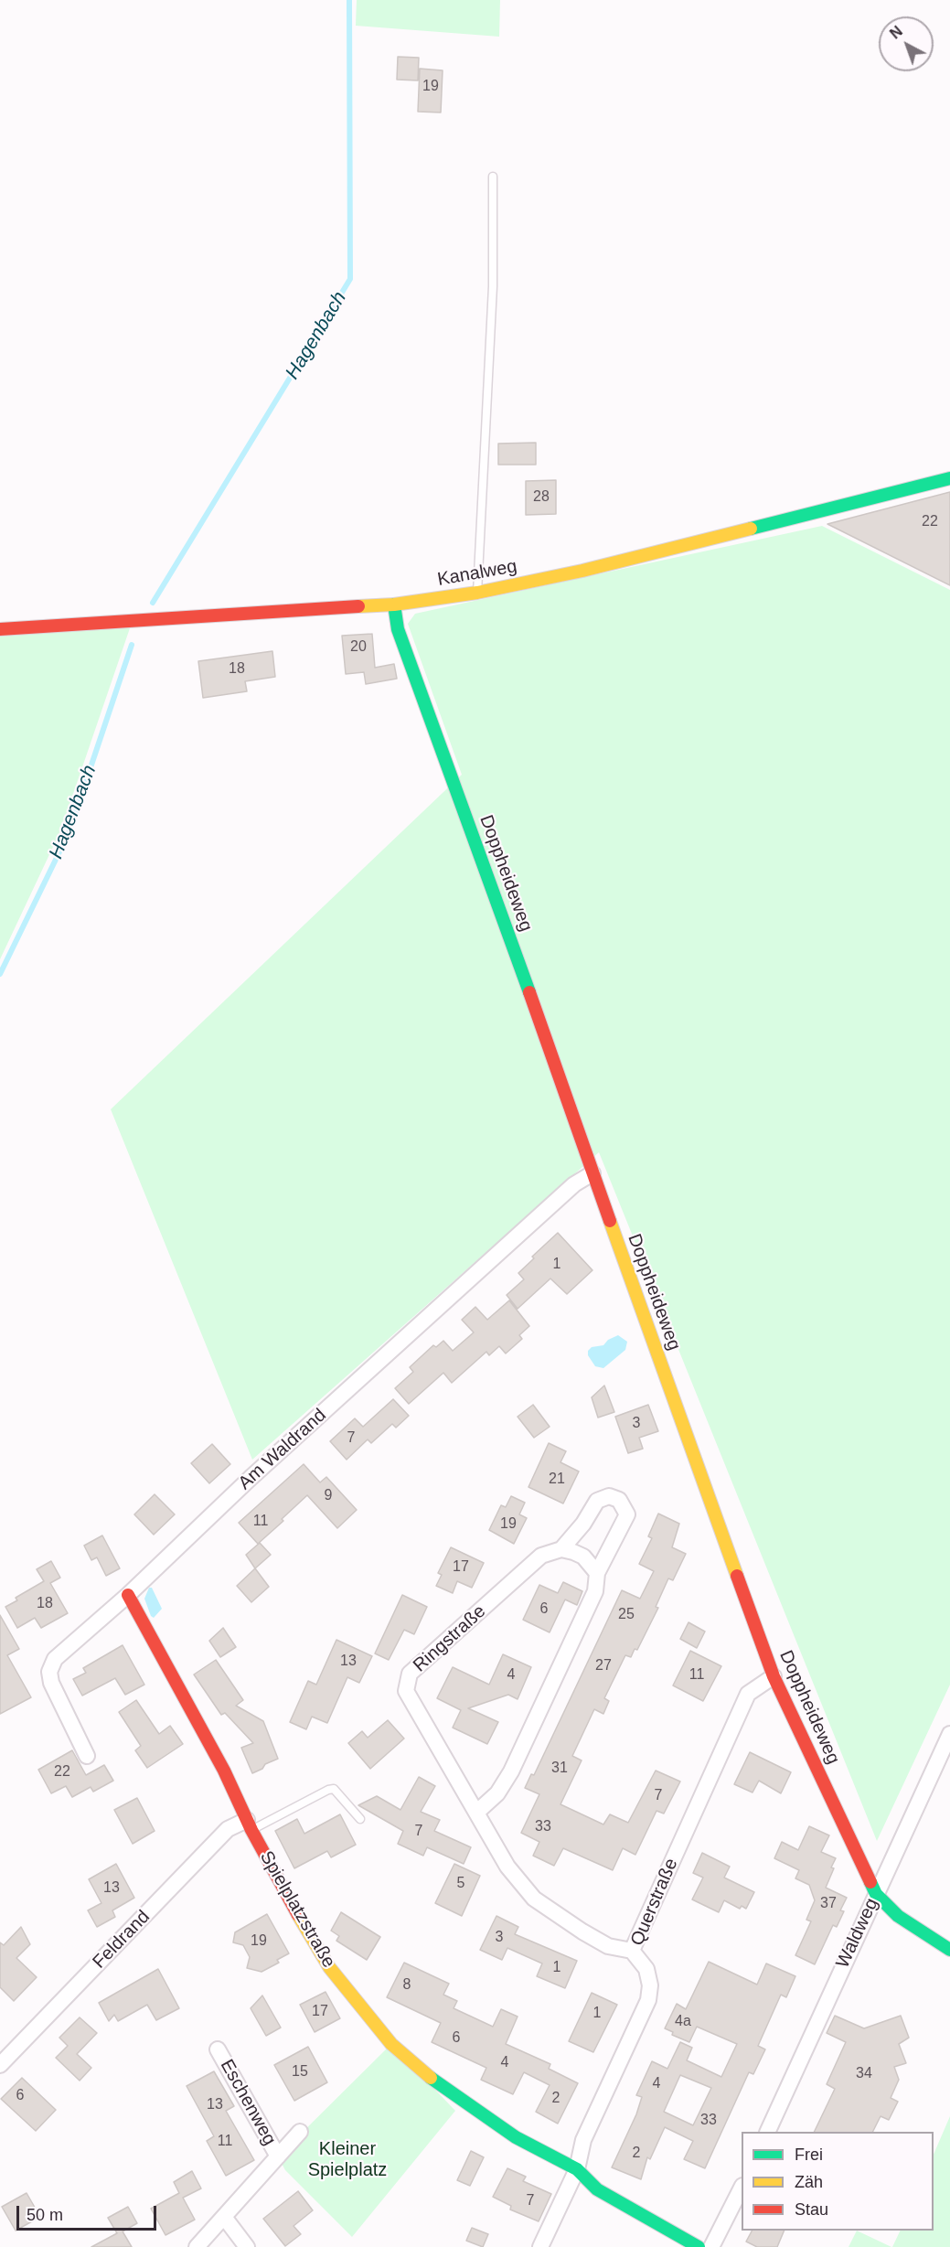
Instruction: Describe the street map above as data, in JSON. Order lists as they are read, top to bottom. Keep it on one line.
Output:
{"streets":{"street":["Kanalweg","Doppheideweg","Am Waldrand","Ringstraße","Querstraße","Spielplatzstraße","Waldweg","Feldrand","Eschenweg"]},"crossings":[["Kanalweg","Doppheideweg"],["Doppheideweg","Am Waldrand"],["Doppheideweg","Querstraße"],["Doppheideweg","Waldweg"],["Am Waldrand","Spielplatzstraße"],["Ringstraße","Querstraße"],["Querstraße","Spielplatzstraße"],["Spielplatzstraße","Feldrand"]],"water":["Hagenbach"],"parks":["Kleiner Spielplatz"],"house_numbers":["19","28","22","20","18","1","3","7","21","9","11","19","17","18","6","25","13","27","4","11","31","22","7","33","7","5","13","37","3","19","1","8","17","1","4a","6","4","15","34","4","6","2","13","33","11","2","7"],"legend":["Frei","Zäh","Stau"],"scale_bar":"50 m","north":"top left"}
